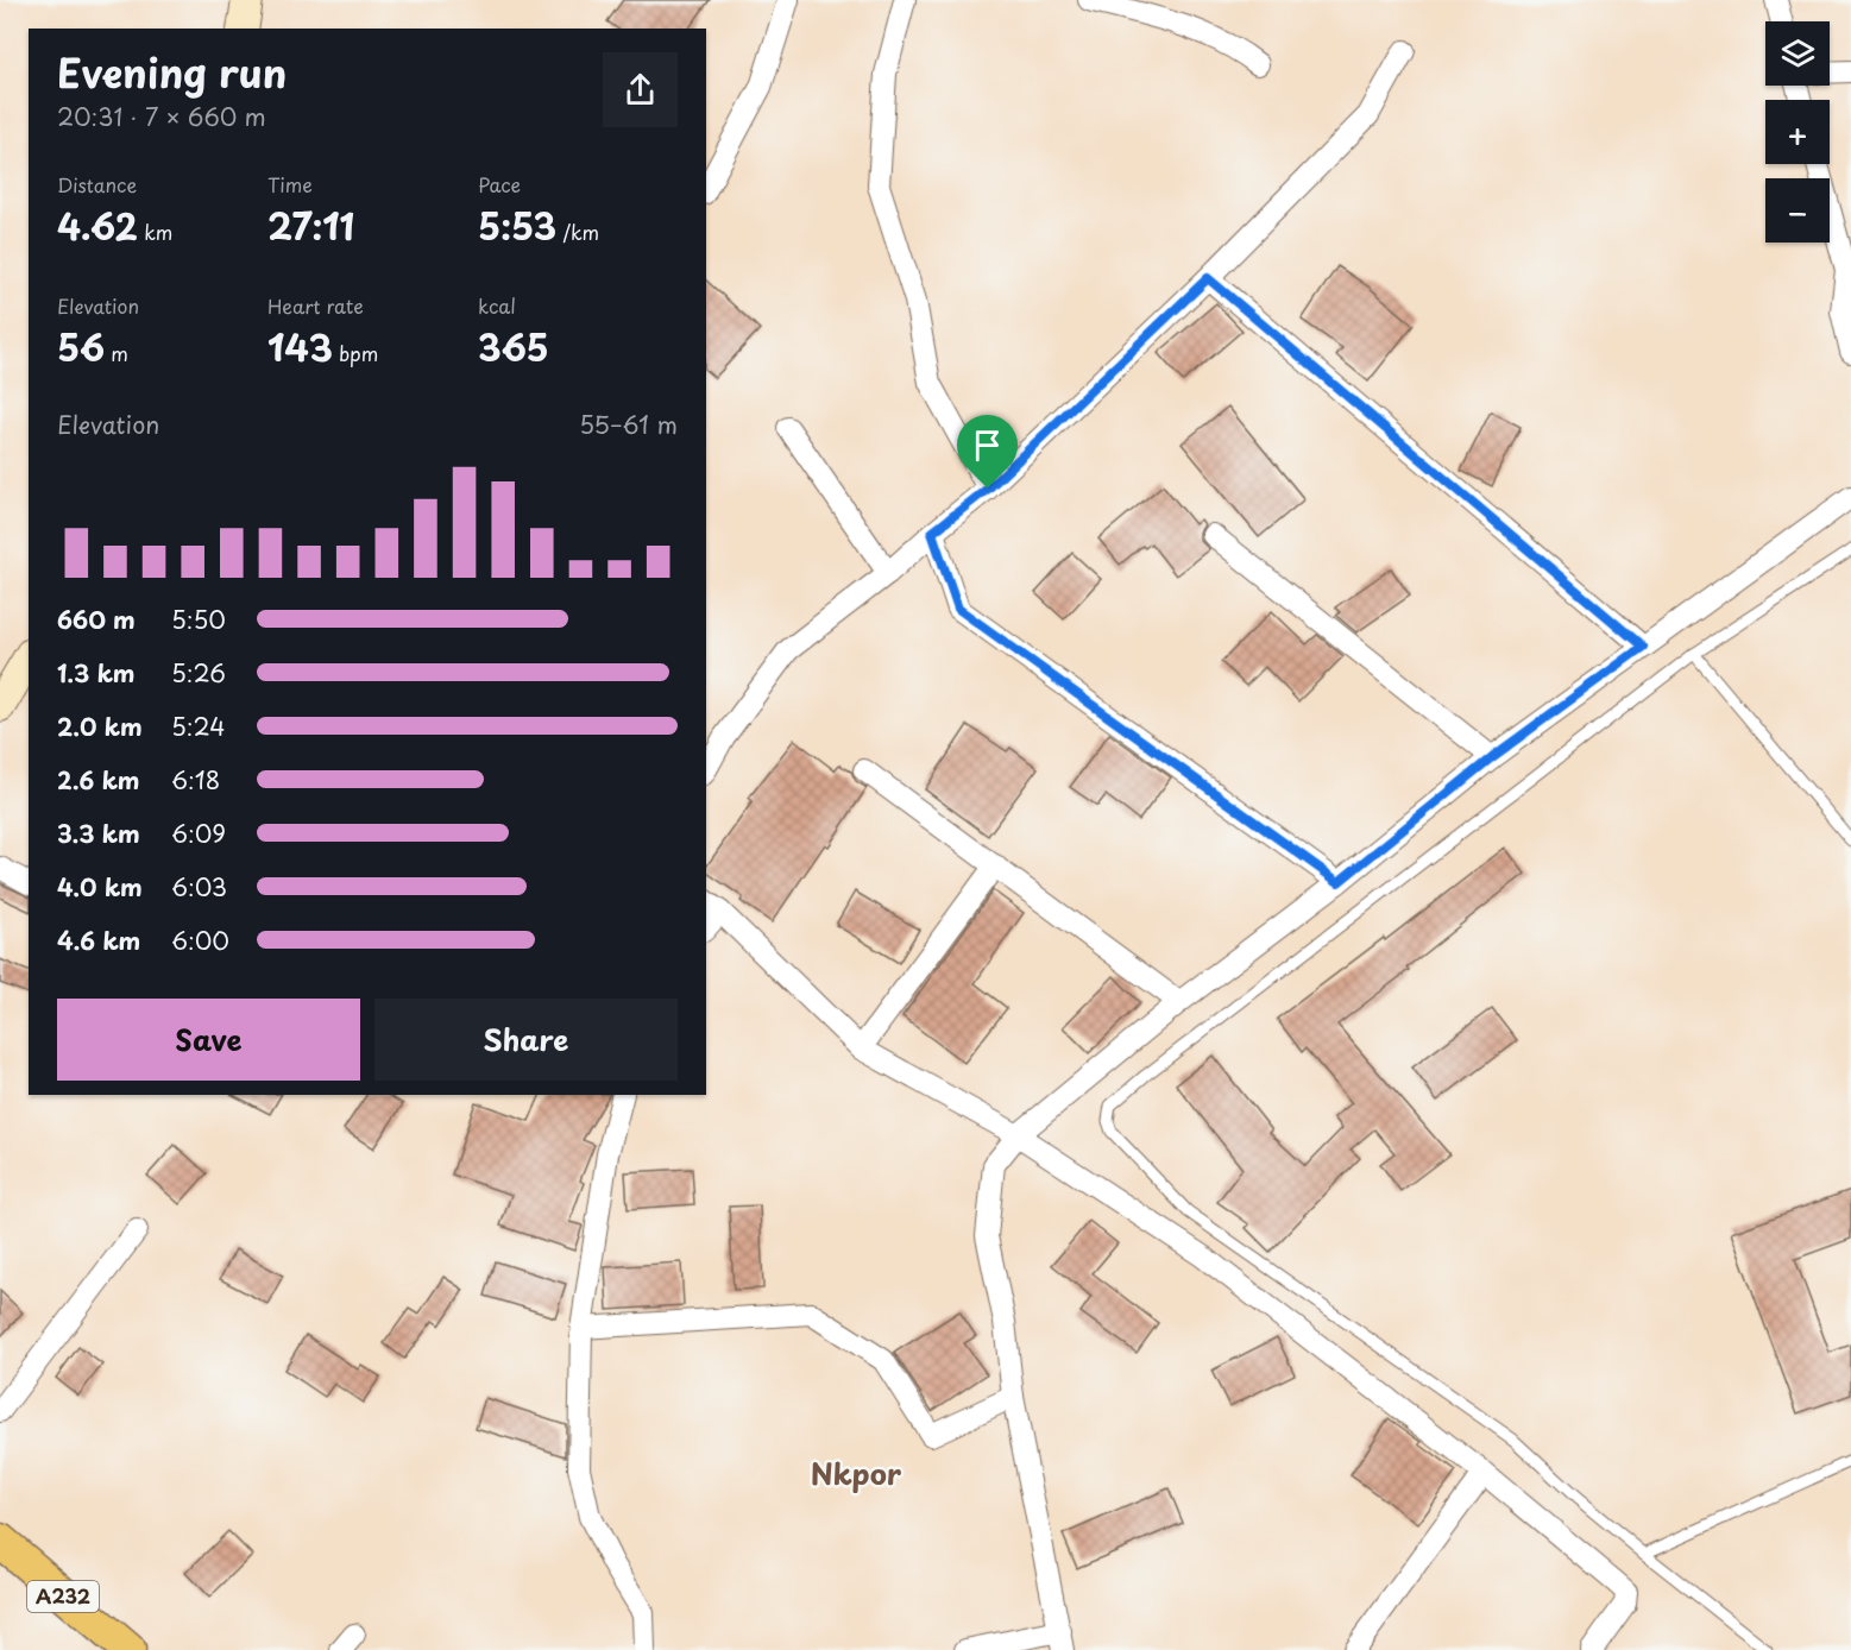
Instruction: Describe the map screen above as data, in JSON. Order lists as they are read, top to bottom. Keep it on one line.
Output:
{"streets":{"main road":["A232"]},"districts":["Nkpor"],"page":{"map_buttons":["+","−"],"heading":["Evening run","20:31 · 7 × 660 m"],"stats":[["Distance","4.62 km"],["Time","27:11"],["Pace","5:53 /km"],["Elevation","56 m"],["Heart rate","143 bpm"],["kcal","365"]],"chart":["Elevation","55–61 m"],"list":[{"name":"660 m","note":"5:50"},{"name":"1.3 km","note":"5:26"},{"name":"2.0 km","note":"5:24"},{"name":"2.6 km","note":"6:18"},{"name":"3.3 km","note":"6:09"},{"name":"4.0 km","note":"6:03"},{"name":"4.6 km","note":"6:00"}],"buttons":["Save","Share"]}}
